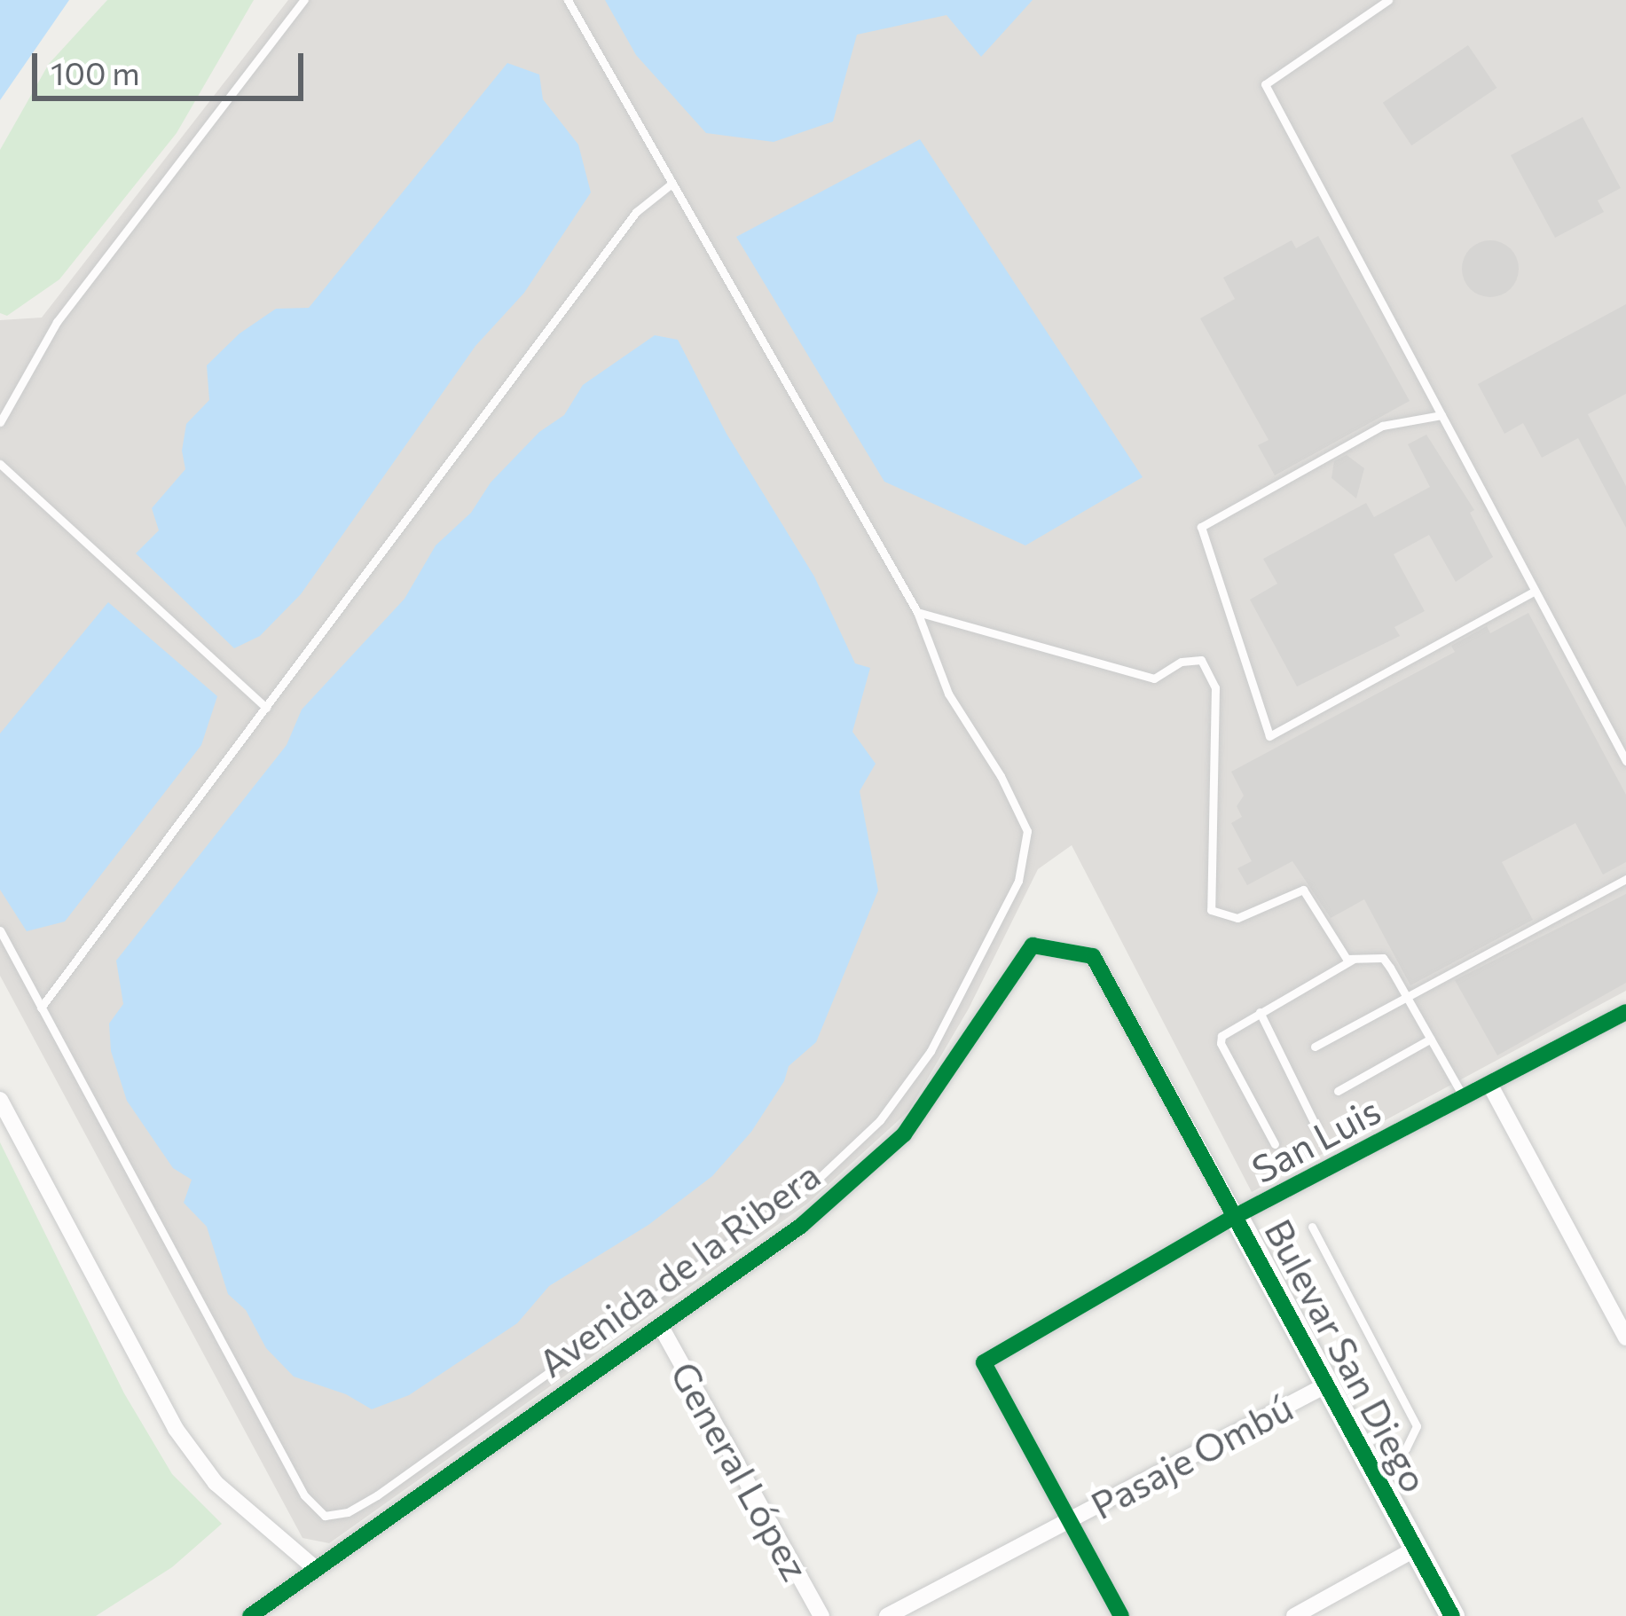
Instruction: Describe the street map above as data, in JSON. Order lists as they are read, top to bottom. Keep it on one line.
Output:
{"streets":{"street":["San Luis","Avenida de la Ribera","Bulevar San Diego","Pasaje Ombú","General López"]},"crossings":[["San Luis","Bulevar San Diego"],["San Luis","Pasaje Ombú"],["Avenida de la Ribera","Bulevar San Diego"],["Avenida de la Ribera","General López"],["Bulevar San Diego","Pasaje Ombú"]],"scale_bar":"100 m"}
